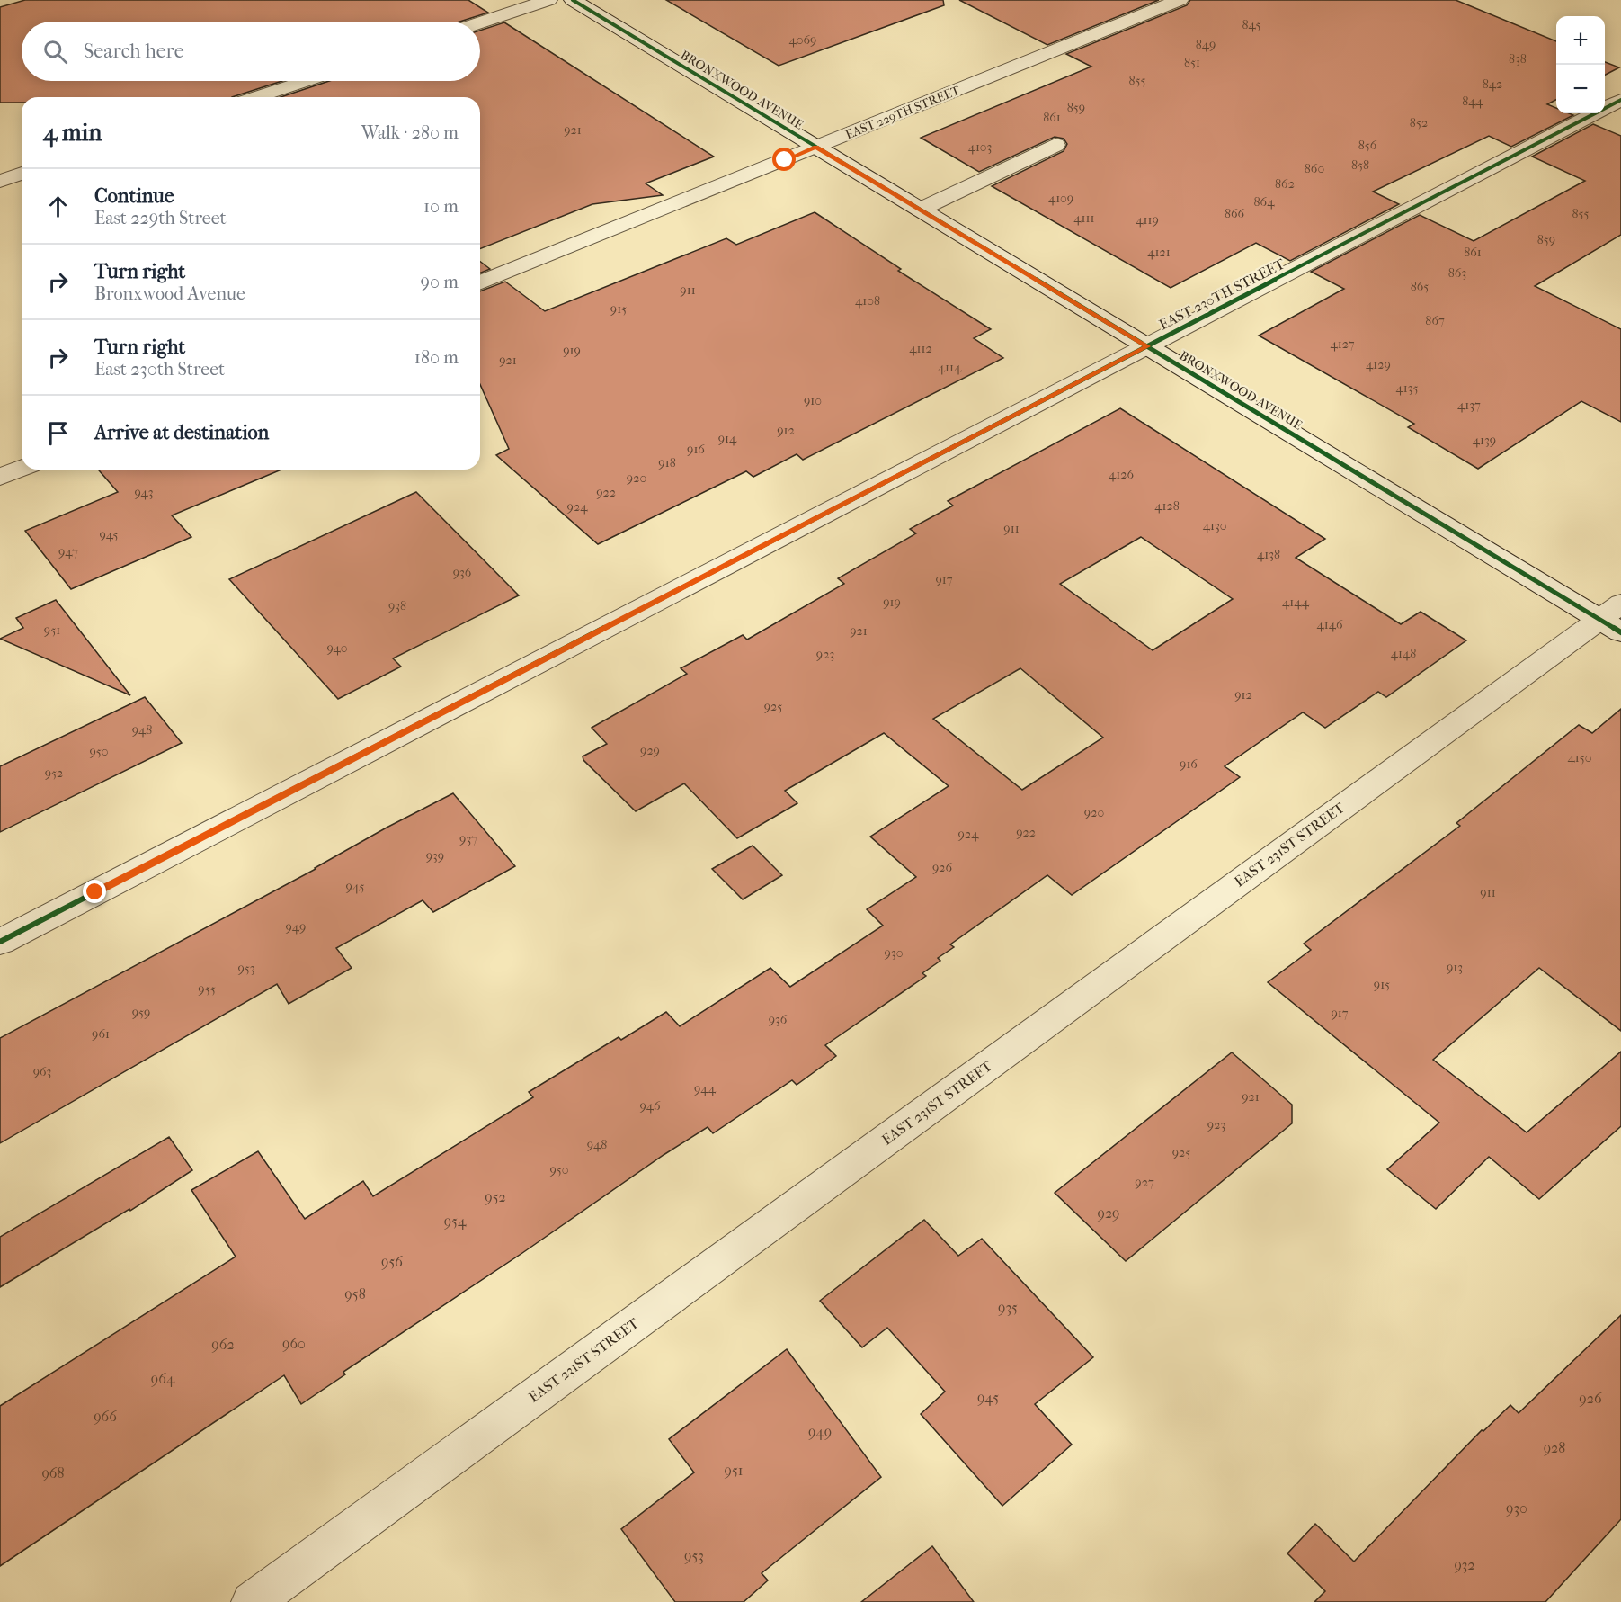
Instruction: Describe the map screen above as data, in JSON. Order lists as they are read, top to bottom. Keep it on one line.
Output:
{"streets":{"street":["BRONXWOOD AVENUE","EAST 229TH STREET","EAST 230TH STREET","EAST 231ST STREET"]},"crossings":[["BRONXWOOD AVENUE","EAST 229TH STREET"],["BRONXWOOD AVENUE","EAST 230TH STREET"],["BRONXWOOD AVENUE","EAST 231ST STREET"]],"house_numbers":["845","4069","849","838","851","855","842","844","859","861","852","921","856","4103","858","860","862","4109","864","866","855","4111","4119","859","4121","861","863","865","911","4108","915","867","4127","4112","919","921","4129","4114","4135","910","4137","912","914","4139","916","918","4126","920","943","922","4128","924","4130","911","945","947","4138","936","917","919","4144","938","4146","951","921","940","4148","923","912","925","948","929","950","4150","916","952","920","922","924","937","939","926","945","911","949","930","913","953","915","955","959","917","936","961","963","944","921","946","923","948","925","950","927","952","929","954","956","958","935","960","962","964","945","926","966","949","928","951","968","930","953","932"],"page":{"map_buttons":["+","−"],"search":"Search here","heading":["4 min","Walk · 280 m"],"list":[["Continue","East 229th Street","10 m"],["Turn right","Bronxwood Avenue","90 m"],["Turn right","East 230th Street","180 m"],"Arrive at destination"]}}
